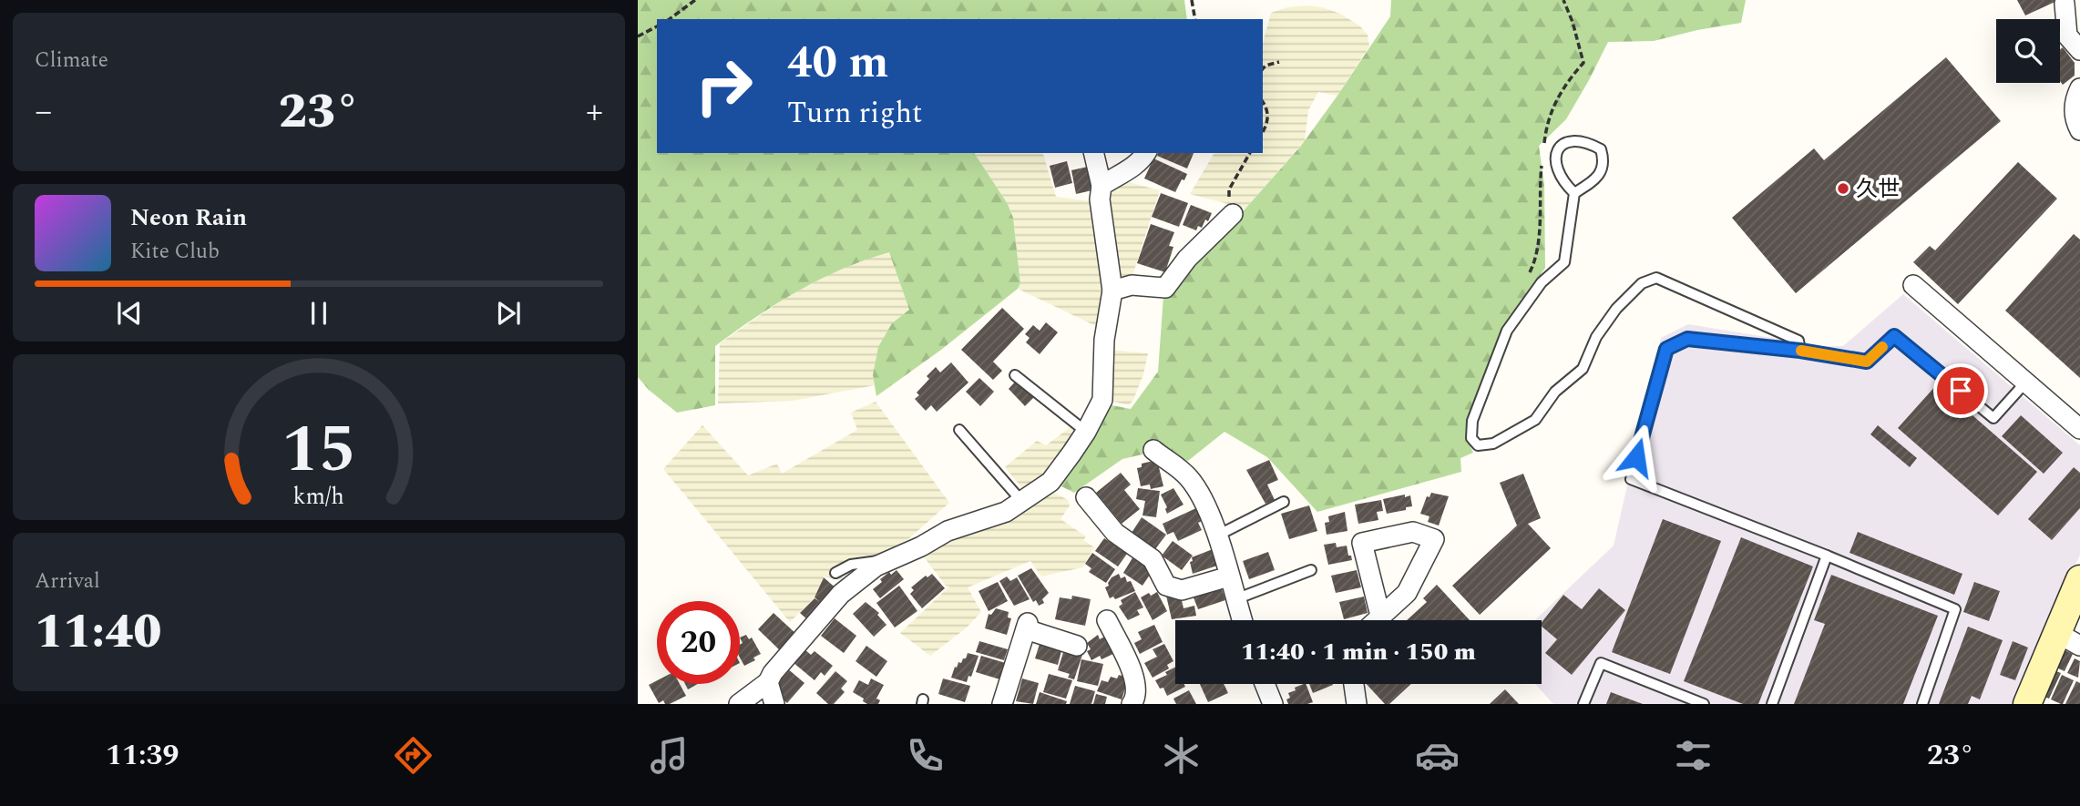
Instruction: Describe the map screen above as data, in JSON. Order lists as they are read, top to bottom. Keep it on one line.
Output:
{"places":["久世"],"page":{"tile":["Climate",["Arrival","11:40"]],"turn":["40 m","Turn right"],"heat":["−","23°","+"],"song":["Neon Rain","Kite Club"],"limit":"20","trip":"11:40 · 1 min · 150 m","tabs":["11:39","23°"],"gauge":["15","km/h"]}}
